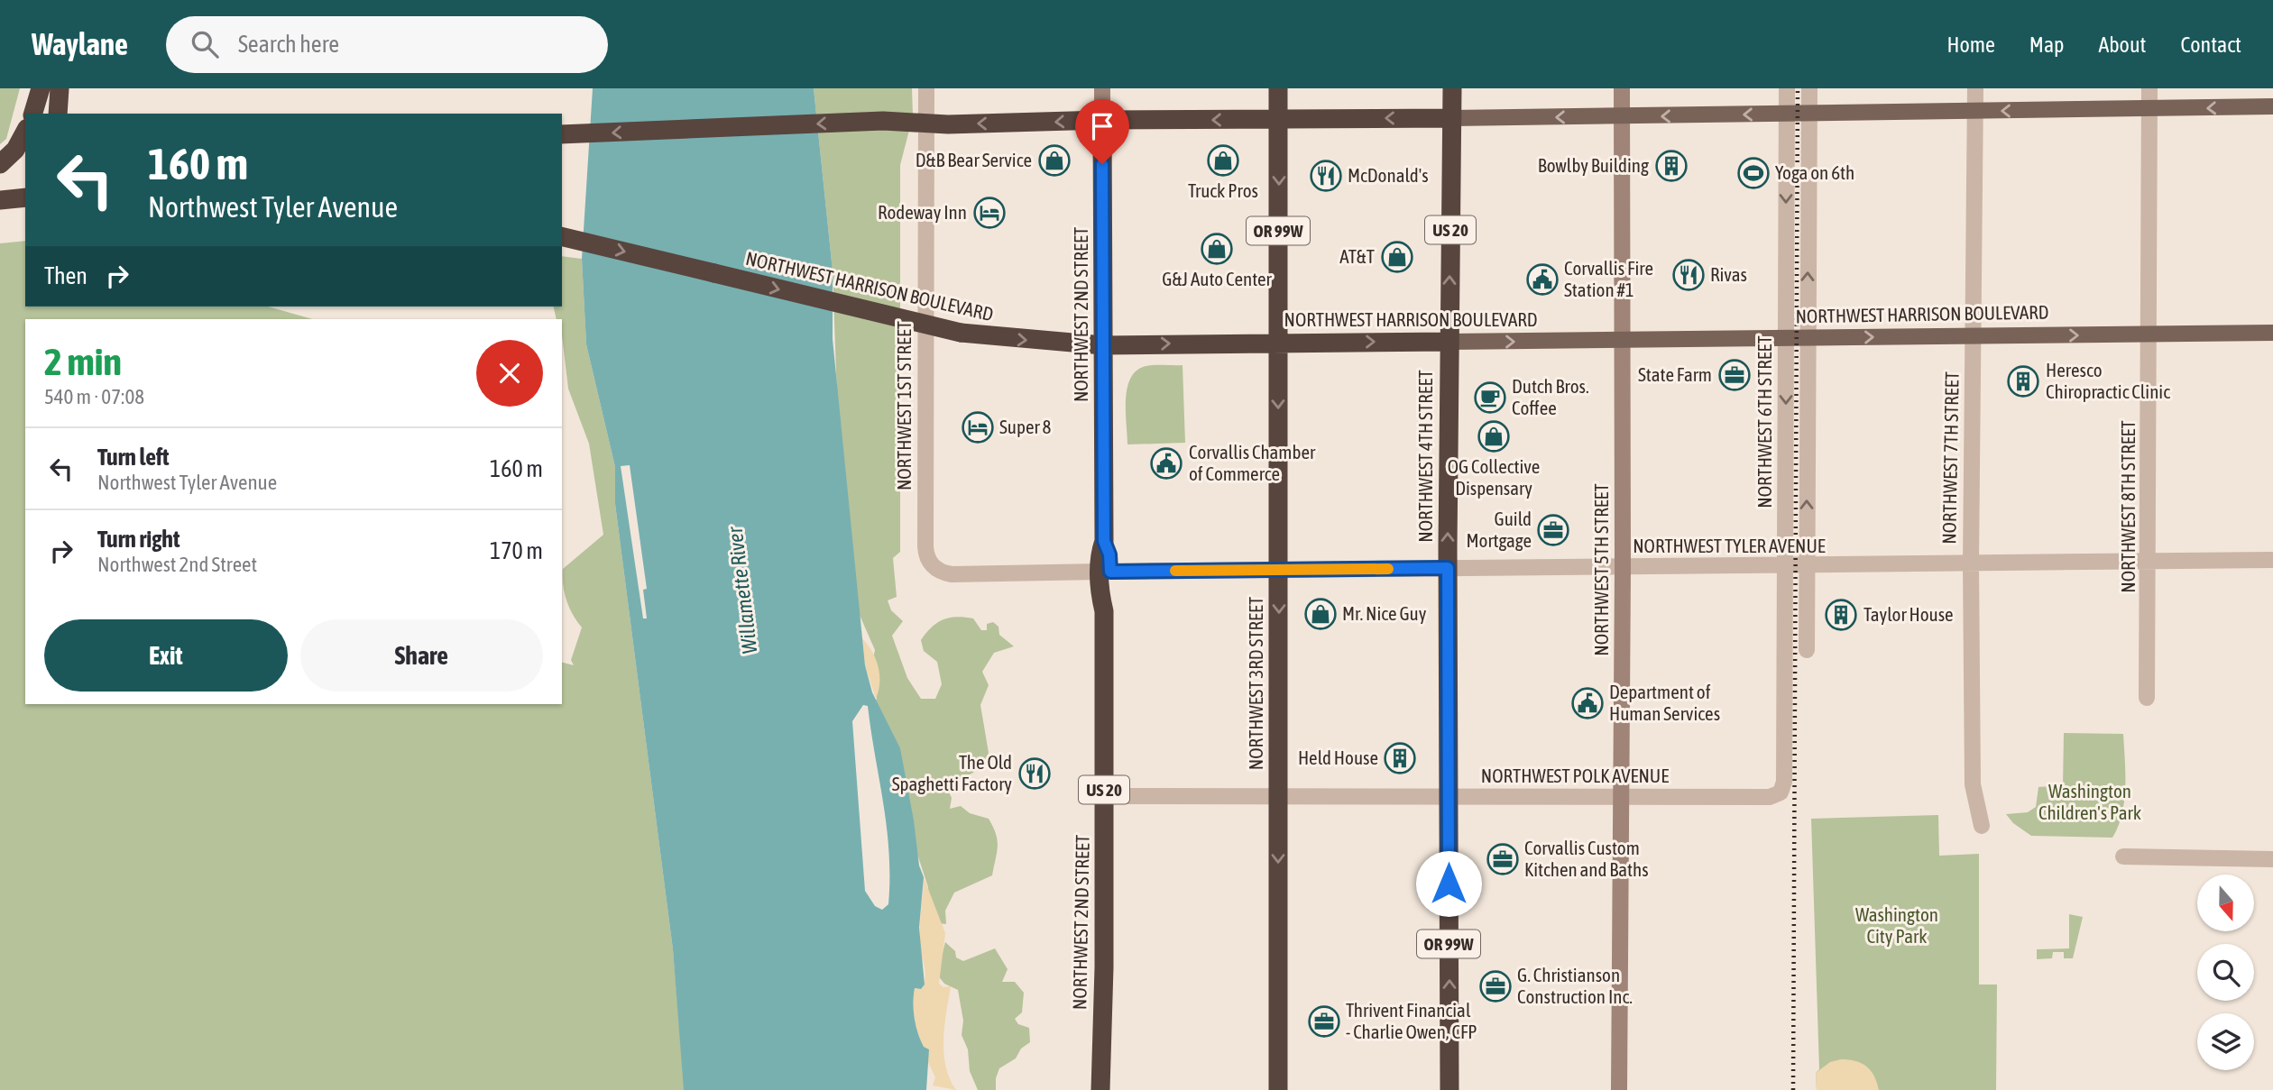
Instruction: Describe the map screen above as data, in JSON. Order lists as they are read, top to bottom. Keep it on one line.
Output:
{"streets":{"highway":["US 20","OR 99W","NORTHWEST HARRISON BOULEVARD","NORTHWEST 2ND STREET","NORTHWEST 4TH STREET","NORTHWEST 3RD STREET"],"street":["NORTHWEST 1ST STREET","NORTHWEST 6TH STREET","NORTHWEST 7TH STREET","NORTHWEST 8TH STREET","NORTHWEST TYLER AVENUE","NORTHWEST 5TH STREET","NORTHWEST POLK AVENUE"]},"crossings":[["NORTHWEST HARRISON BOULEVARD","NORTHWEST 2ND STREET"],["NORTHWEST HARRISON BOULEVARD","NORTHWEST 6TH STREET"],["NORTHWEST HARRISON BOULEVARD","NORTHWEST 4TH STREET"],["NORTHWEST HARRISON BOULEVARD","NORTHWEST 7TH STREET"],["NORTHWEST HARRISON BOULEVARD","NORTHWEST 8TH STREET"],["NORTHWEST HARRISON BOULEVARD","NORTHWEST 5TH STREET"],["NORTHWEST HARRISON BOULEVARD","NORTHWEST 3RD STREET"],["NORTHWEST 2ND STREET","NORTHWEST TYLER AVENUE"],["NORTHWEST 2ND STREET","NORTHWEST POLK AVENUE"],["NORTHWEST 1ST STREET","NORTHWEST TYLER AVENUE"],["NORTHWEST 6TH STREET","NORTHWEST TYLER AVENUE"],["NORTHWEST 6TH STREET","NORTHWEST POLK AVENUE"],["NORTHWEST 4TH STREET","NORTHWEST TYLER AVENUE"],["NORTHWEST 4TH STREET","NORTHWEST POLK AVENUE"],["NORTHWEST 7TH STREET","NORTHWEST TYLER AVENUE"],["NORTHWEST 8TH STREET","NORTHWEST TYLER AVENUE"],["NORTHWEST TYLER AVENUE","NORTHWEST 5TH STREET"],["NORTHWEST TYLER AVENUE","NORTHWEST 3RD STREET"],["NORTHWEST 5TH STREET","NORTHWEST POLK AVENUE"],["NORTHWEST 3RD STREET","NORTHWEST POLK AVENUE"]],"one_way":["NORTHWEST HARRISON BOULEVARD","NORTHWEST 4TH STREET","NORTHWEST 3RD STREET"],"water":["Willamette River"],"parks":["Washington Children's Park","Washington City Park"],"places":{"shop":["D&B Bear Service","Truck Pros","G&J Auto Center","AT&T","OG Collective Dispensary","Mr. Nice Guy"],"building":["Bowlby Building","Heresco Chiropractic Clinic","Taylor House","Held House"],"sports":["Yoga on 6th"],"restaurant":["McDonald's","Rivas","The Old Spaghetti Factory"],"hotel":["Rodeway Inn","Super 8"],"public building":["Corvallis Fire Station #1","Corvallis Chamber of Commerce","Department of Human Services"],"office":["State Farm","Guild Mortgage","Corvallis Custom Kitchen and Baths","G. Christianson Construction Inc.","Thrivent Financial - Charlie Owen, CFP"],"cafe":["Dutch Bros. Coffee"]},"north":"bottom","page":{"header":"Waylane","search":"Search here","nav":["Home","Map","About","Contact"],"turn":["160 m","Northwest Tyler Avenue"],"then":"Then","heading":["2 min","540 m · 07:08"],"list":[{"name":"Turn left","note":"Northwest Tyler Avenue","value":"160 m"},{"name":"Turn right","note":"Northwest 2nd Street","value":"170 m"}],"buttons":["Exit","Share"]}}
